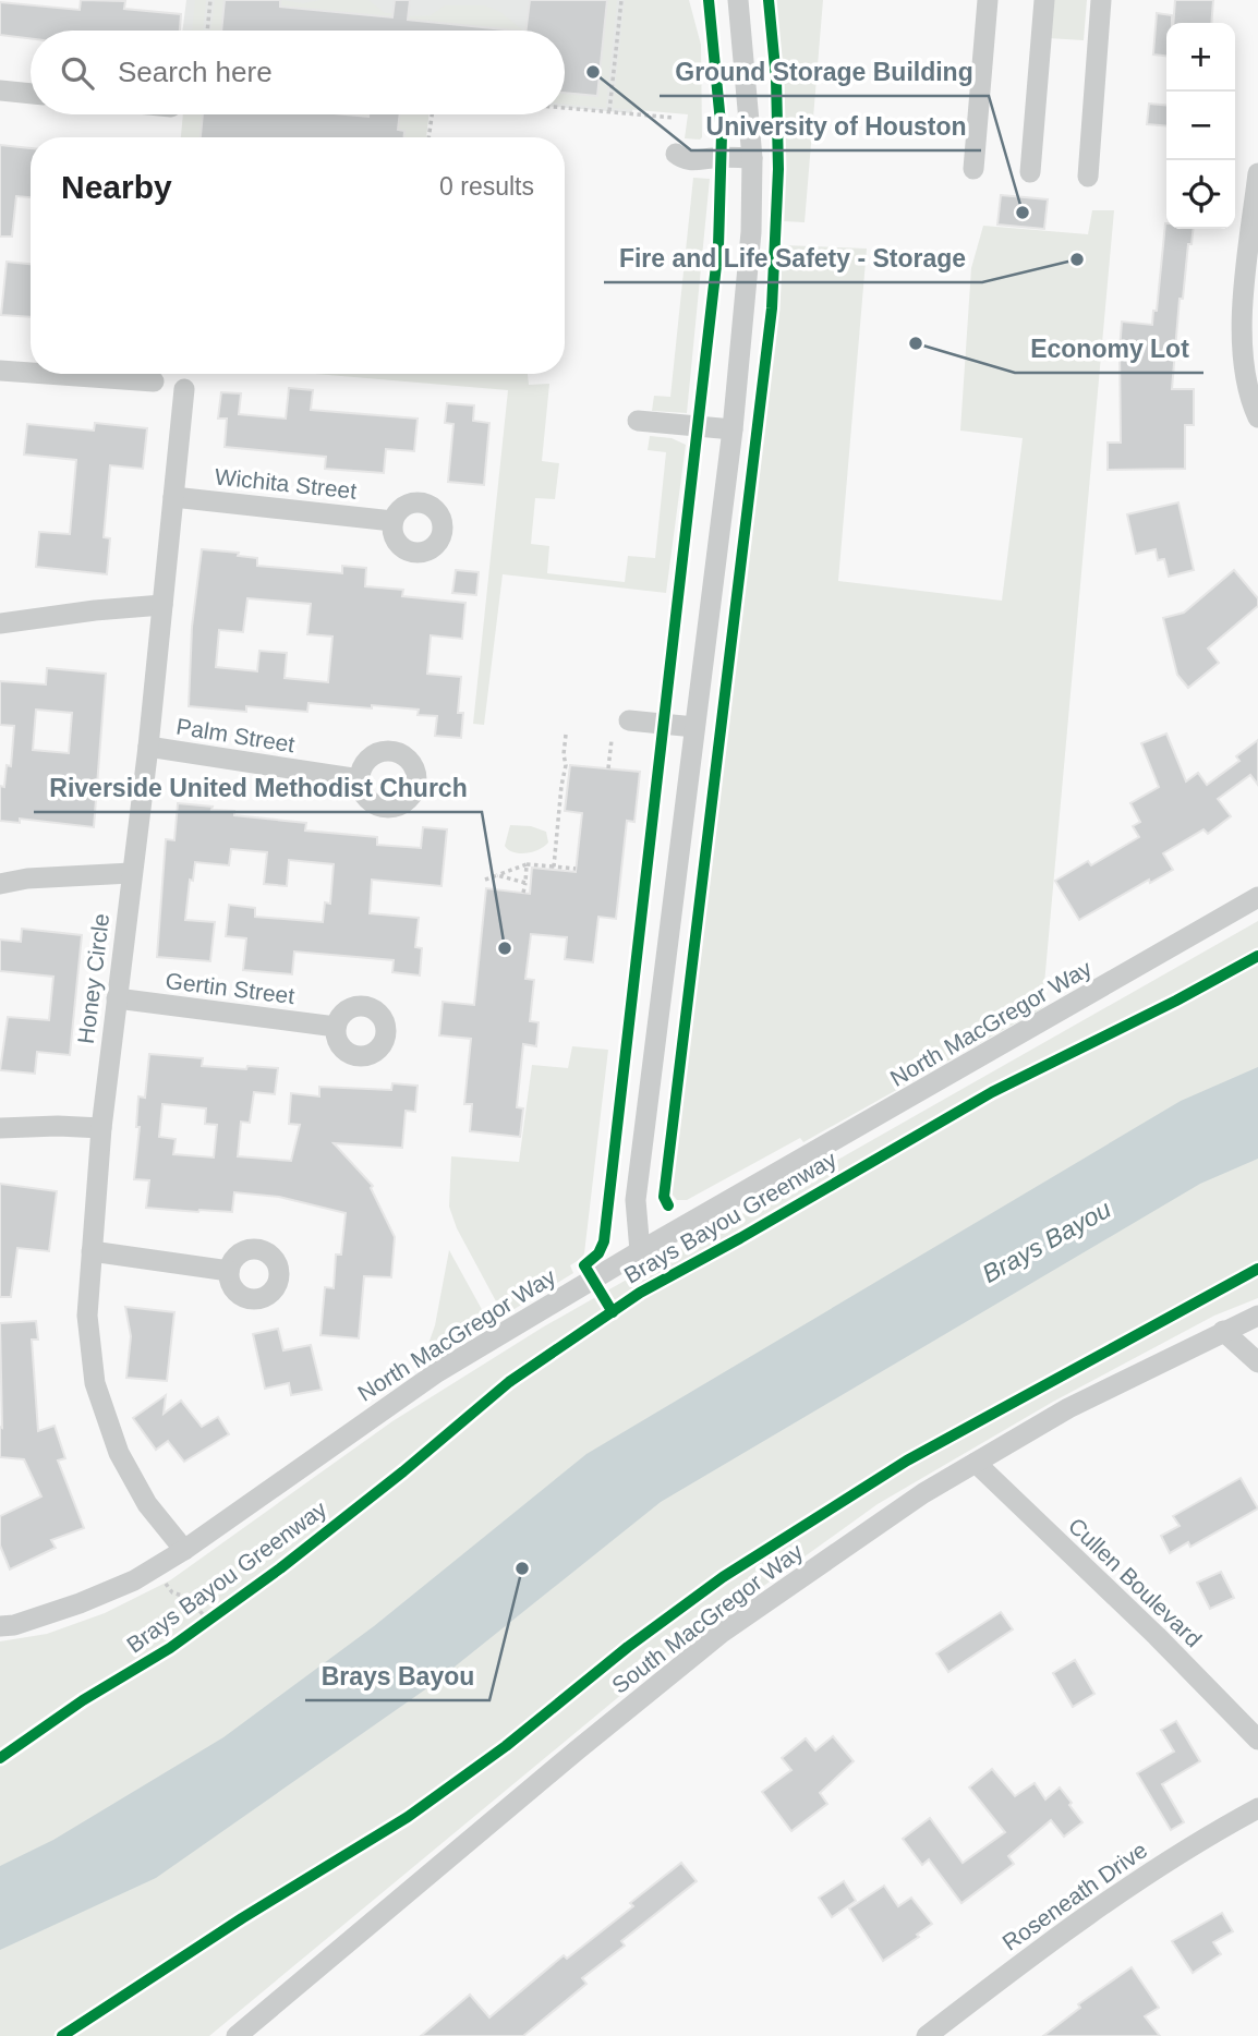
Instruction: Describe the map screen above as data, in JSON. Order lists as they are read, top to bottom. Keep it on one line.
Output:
{"streets":{"street":["Wichita Street","Palm Street","Honey Circle","Gertin Street","North MacGregor Way","Cullen Boulevard","South MacGregor Way","Roseneath Drive"],"cycle path":["Brays Bayou Greenway"]},"crossings":[["Wichita Street","Honey Circle"],["Palm Street","Honey Circle"],["Honey Circle","Gertin Street"],["Honey Circle","North MacGregor Way"],["Cullen Boulevard","South MacGregor Way"]],"water":["Brays Bayou"],"places":["University of Houston","Ground Storage Building","Fire and Life Safety - Storage","Economy Lot","Riverside United Methodist Church","Brays Bayou"],"page":{"map_buttons":["+","−"],"search":"Search here","heading":["Nearby","0 results"]}}
